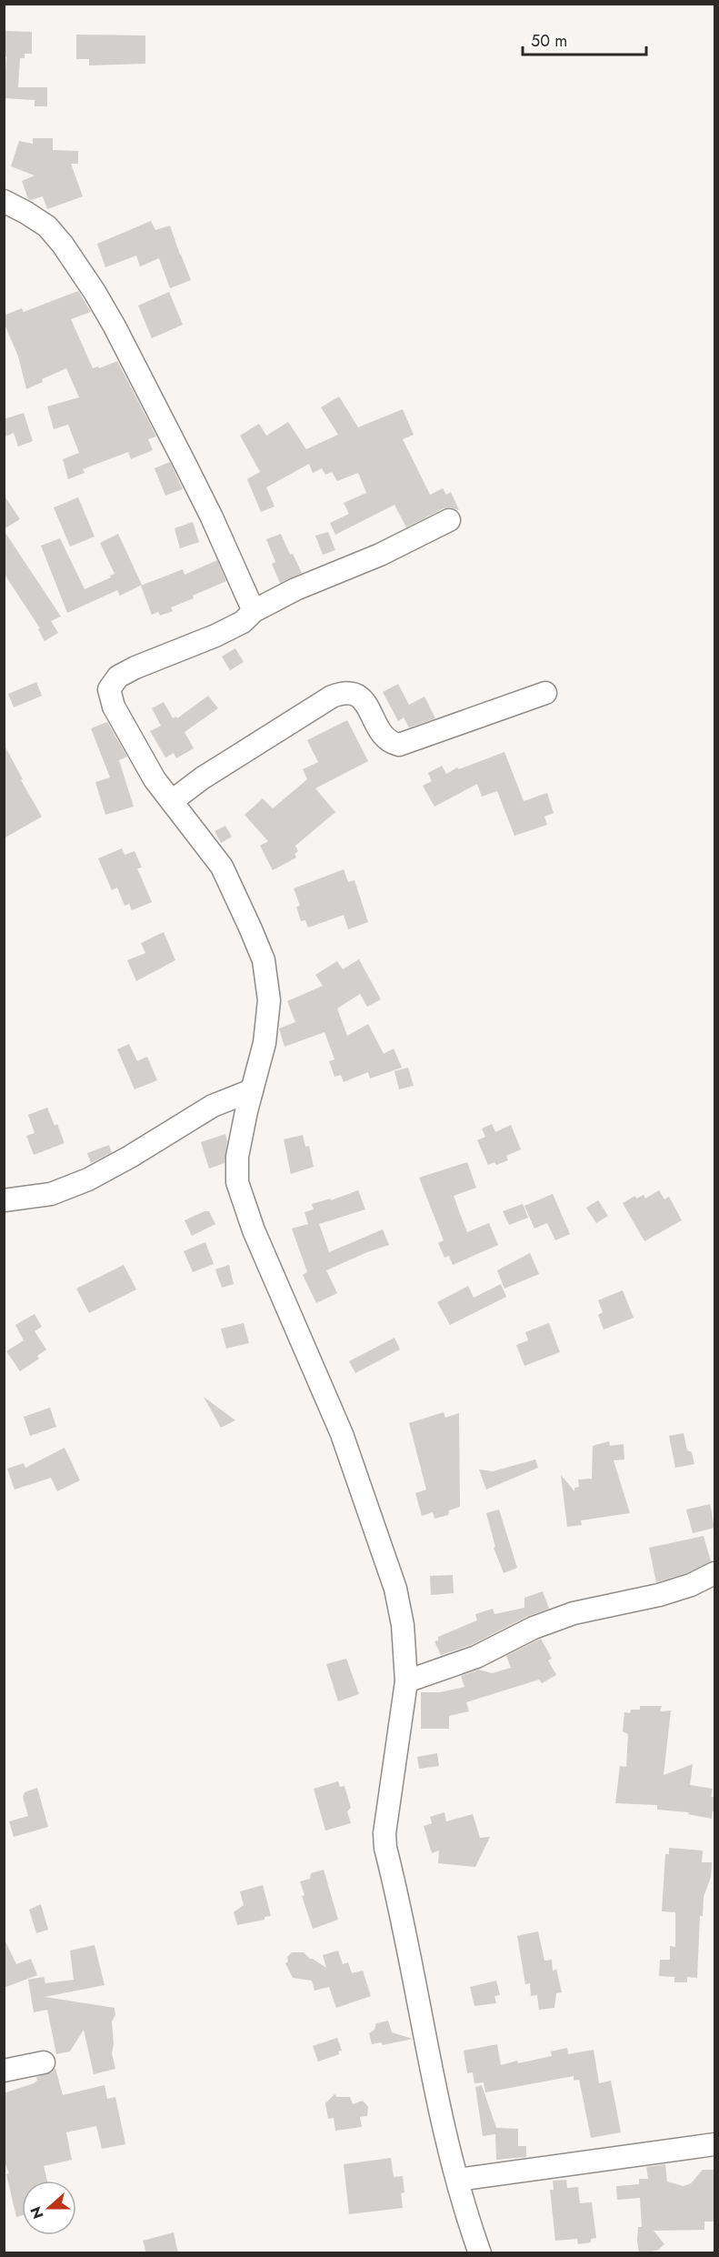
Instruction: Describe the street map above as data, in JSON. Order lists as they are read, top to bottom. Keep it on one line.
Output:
{"scale_bar":"50 m","north":"left"}
